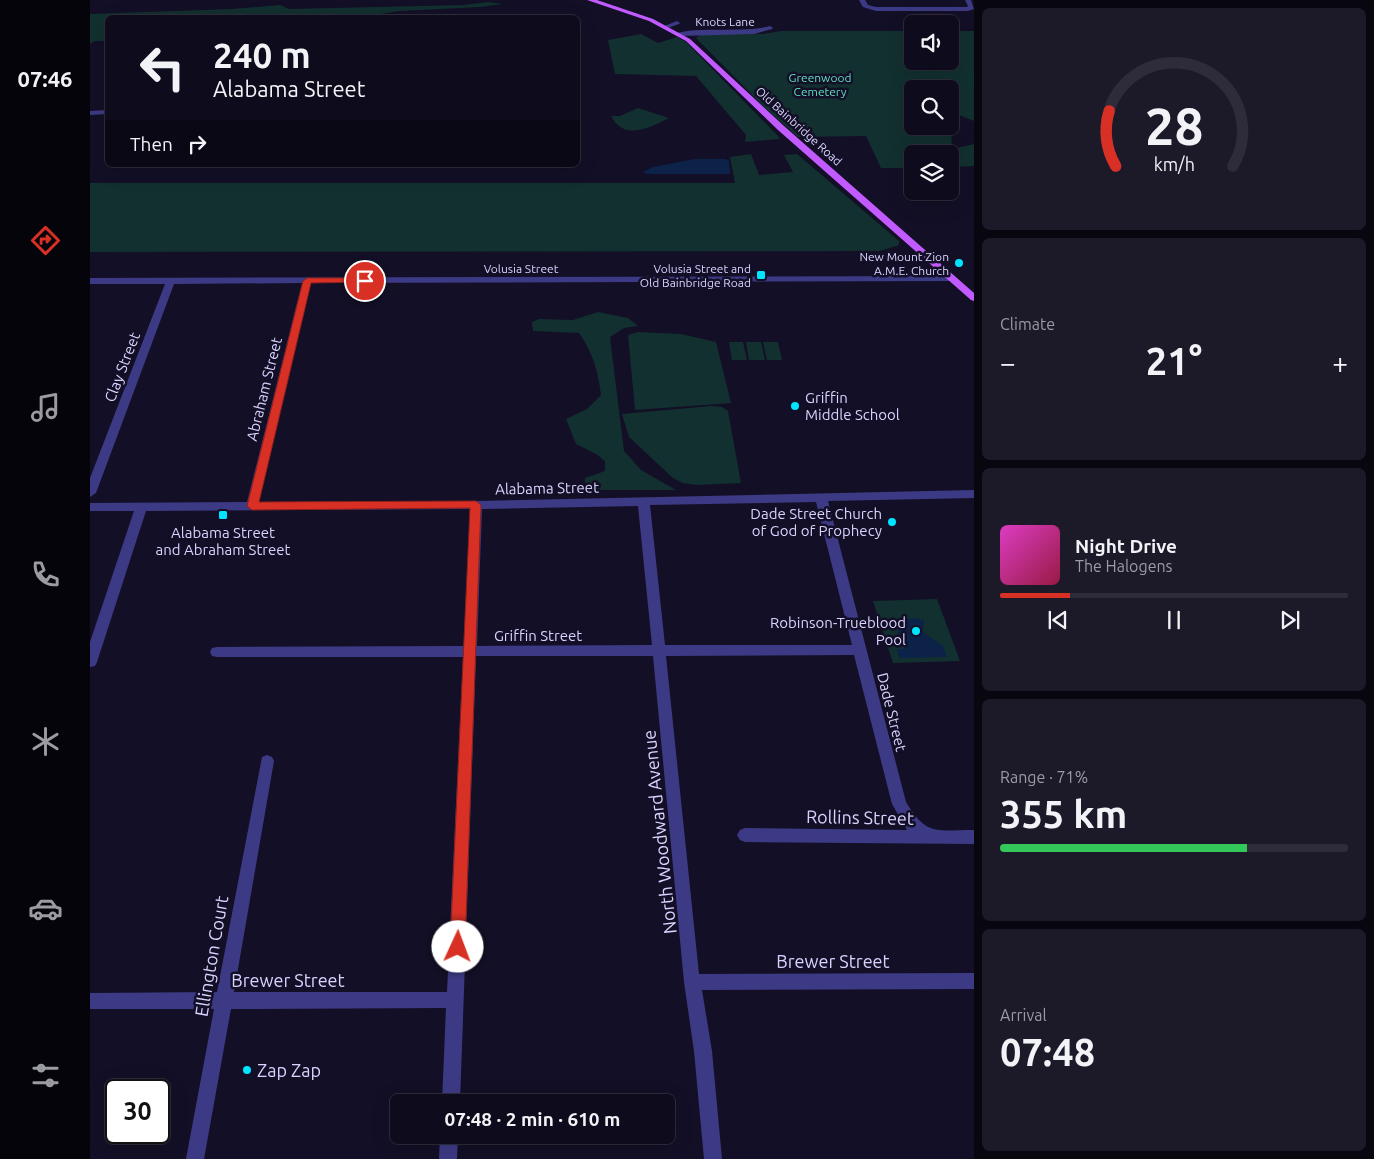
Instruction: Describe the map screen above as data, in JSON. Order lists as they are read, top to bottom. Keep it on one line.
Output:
{"streets":{"main road":["Old Bainbridge Road"],"street":["Knots Lane","Volusia Street","Clay Street","Abraham Street","Alabama Street","Griffin Street","Dade Street","Rollins Street","North Woodward Avenue","Ellington Court","Brewer Street"]},"crossings":[["Knots Lane","Old Bainbridge Road"],["Old Bainbridge Road","Volusia Street"],["Volusia Street","Clay Street"],["Volusia Street","Abraham Street"],["Abraham Street","Alabama Street"],["Alabama Street","Dade Street"],["Alabama Street","North Woodward Avenue"],["Griffin Street","Dade Street"],["Griffin Street","North Woodward Avenue"],["Dade Street","Rollins Street"],["North Woodward Avenue","Brewer Street"],["Ellington Court","Brewer Street"]],"parks":["Greenwood Cemetery"],"places":{"other":["New Mount Zion A.M.E. Church","Griffin Middle School","Dade Street Church of God of Prophecy","Robinson-Trueblood Pool","Zap Zap"],"transit":["Volusia Street and Old Bainbridge Road","Alabama Street and Abraham Street"]},"page":{"tabs":"07:46","turn":["240 m","Alabama Street"],"then":"Then","tile":["Climate",["Range · 71%","355 km"],["Arrival","07:48"]],"heat":["−","21°","+"],"song":["Night Drive","The Halogens"],"limit":"30","trip":"07:48 · 2 min · 610 m","gauge":["28","km/h"]}}
